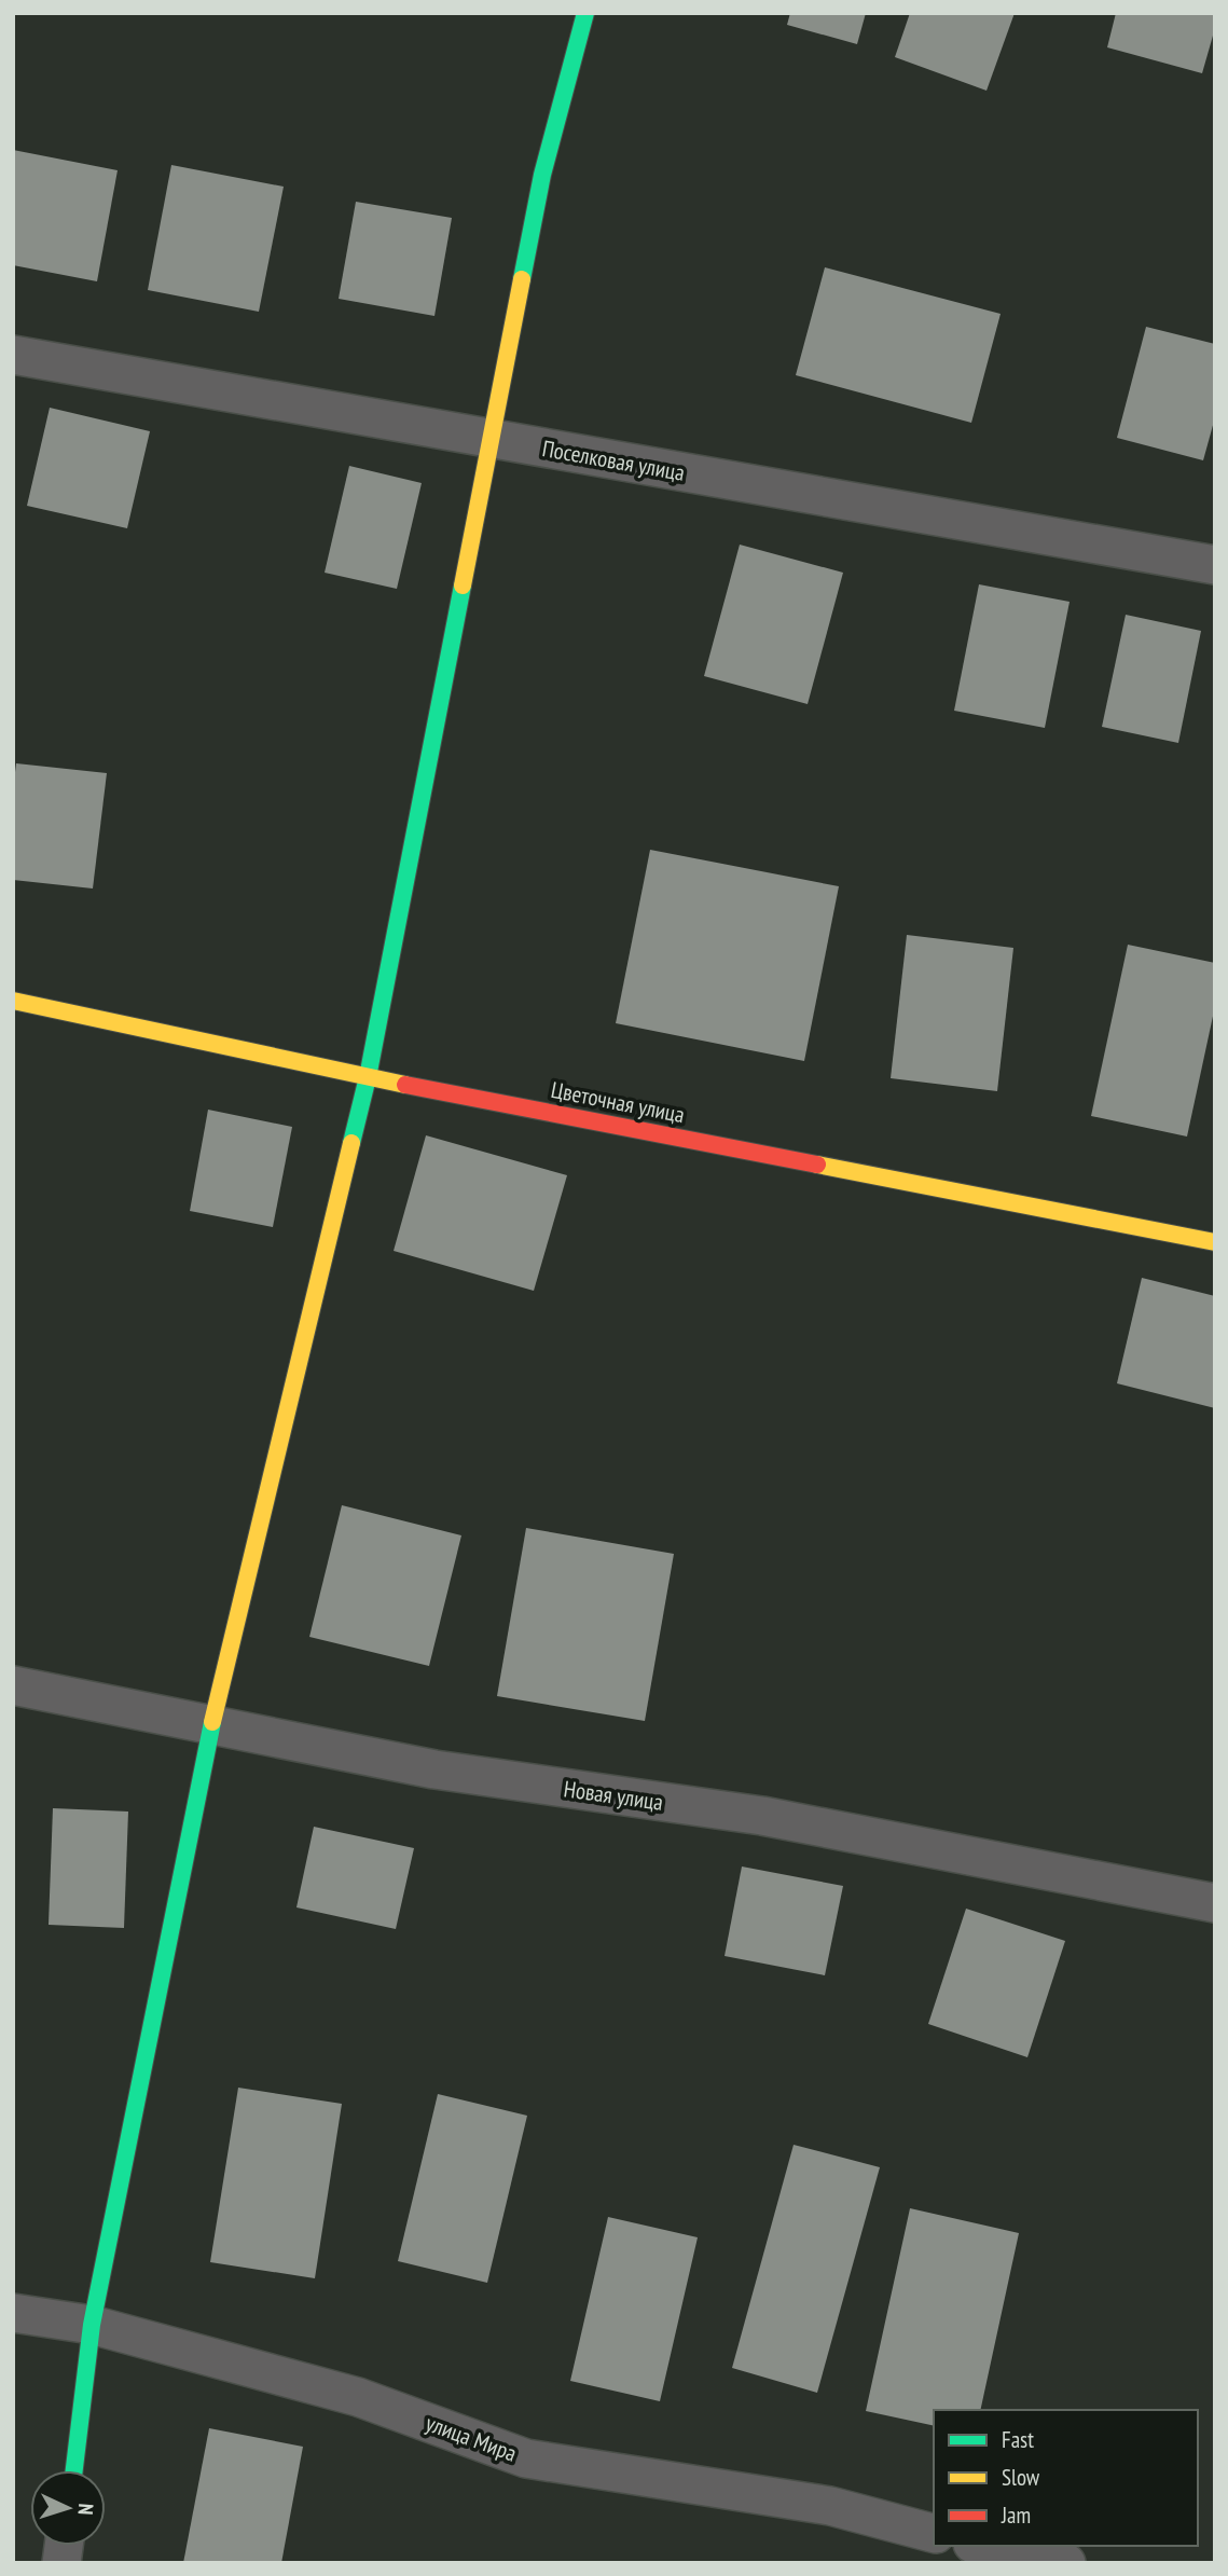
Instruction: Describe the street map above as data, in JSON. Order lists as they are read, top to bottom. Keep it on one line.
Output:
{"streets":{"street":["Поселковая улица","Цветочная улица","Новая улица","улица Мира"]},"legend":["Fast","Slow","Jam"],"north":"right"}
